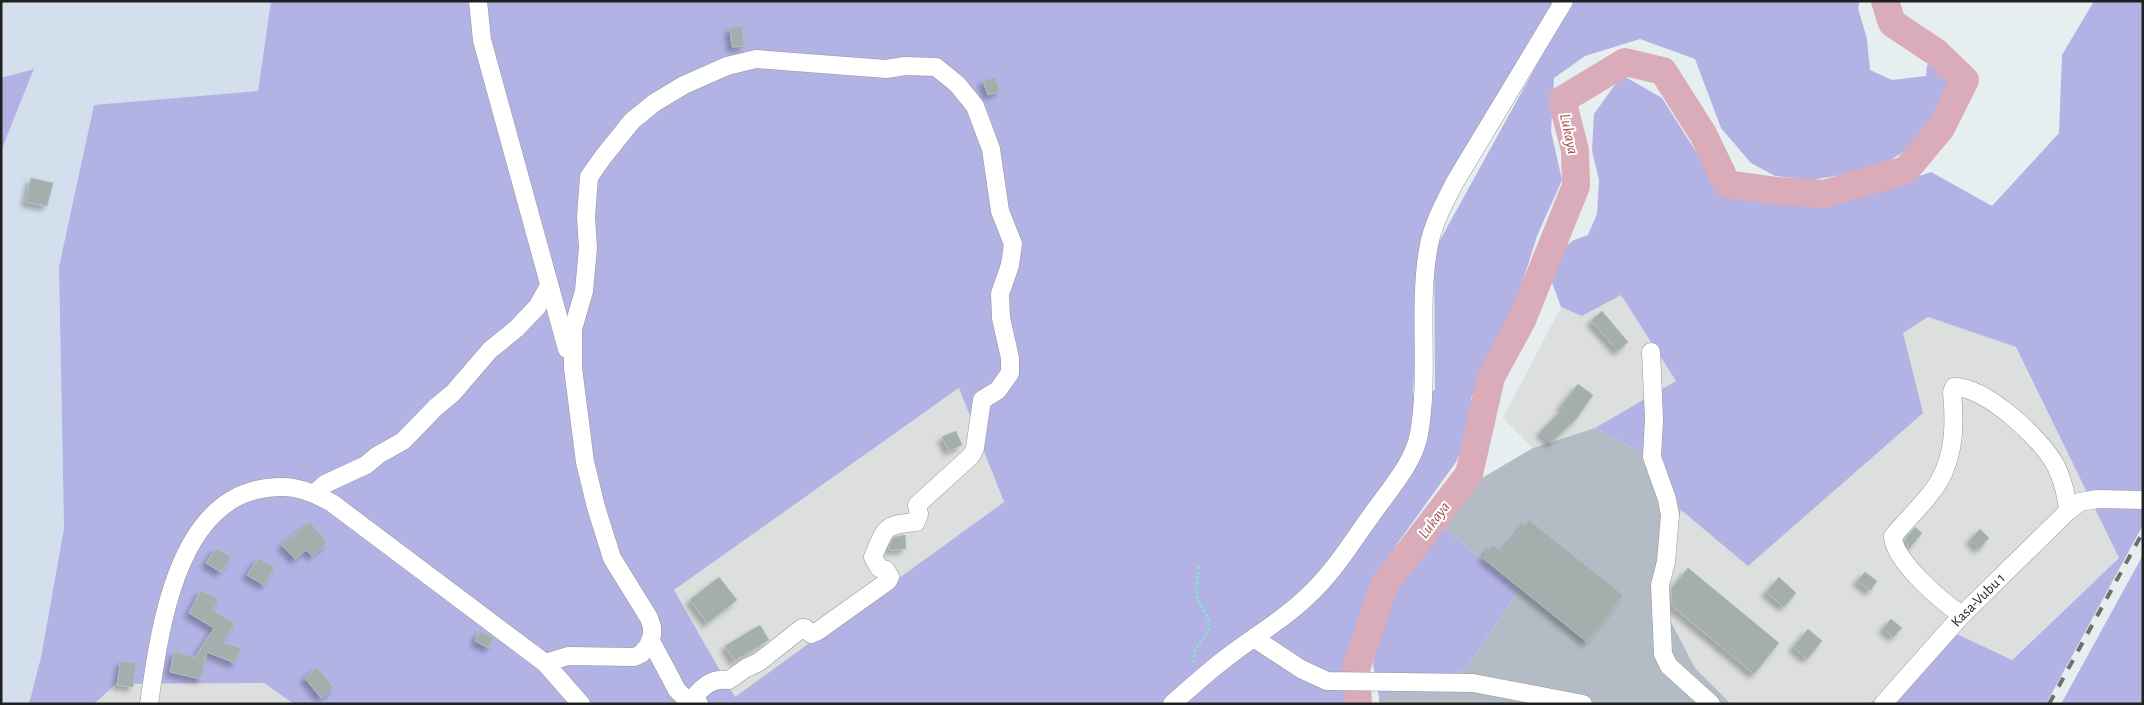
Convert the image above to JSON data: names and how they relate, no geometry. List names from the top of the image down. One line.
{"streets":{"street":["Kasa-Vubu 1"]},"water":["Lukaya"]}
